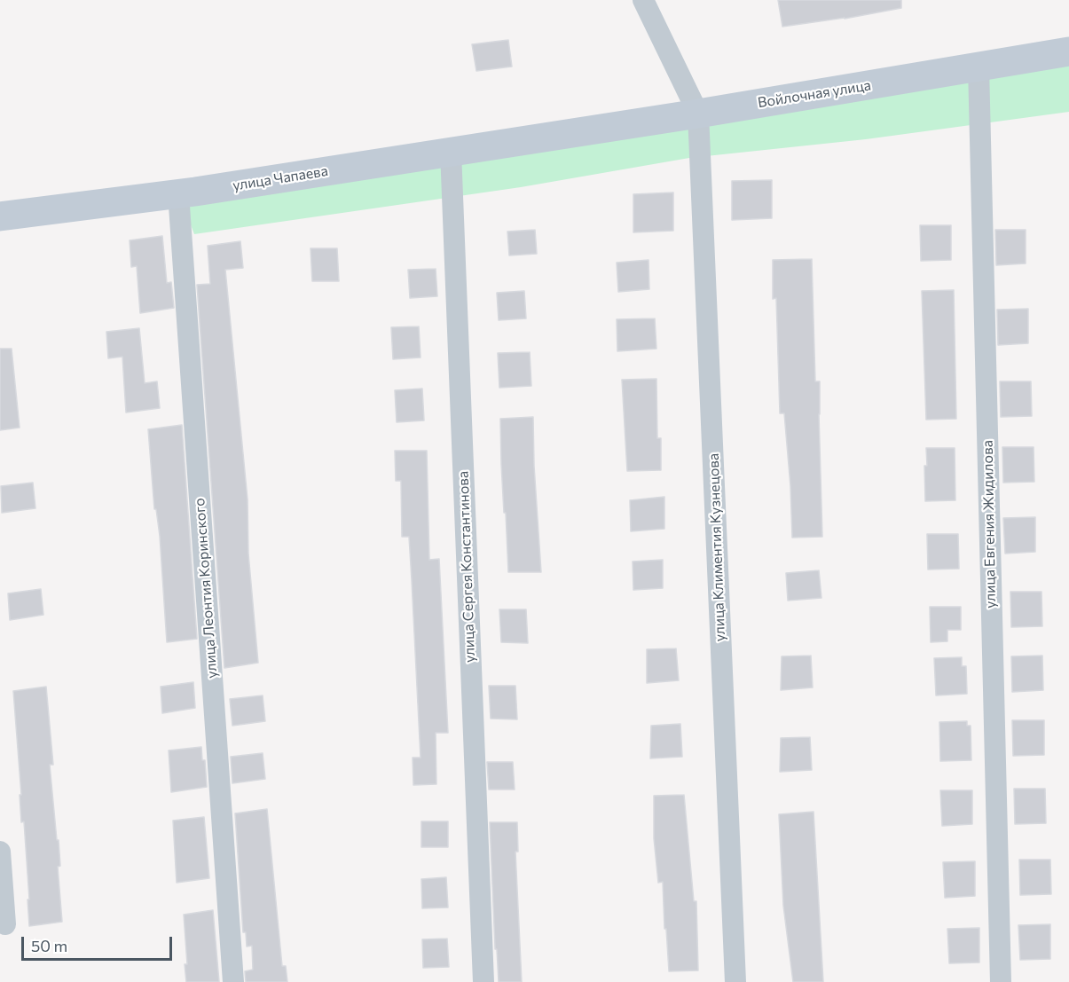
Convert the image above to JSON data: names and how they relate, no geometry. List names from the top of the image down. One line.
{"streets":{"street":["Войлочная улица","улица Чапаева","улица Евгения Жидилова","улица Климентия Кузнецова","улица Сергея Константинова","улица Леонтия Коринского"]},"crossings":[["Войлочная улица","улица Чапаева"],["Войлочная улица","улица Евгения Жидилова"],["Войлочная улица","улица Климентия Кузнецова"],["улица Чапаева","улица Сергея Константинова"],["улица Чапаева","улица Леонтия Коринского"]],"scale_bar":"50 m"}
